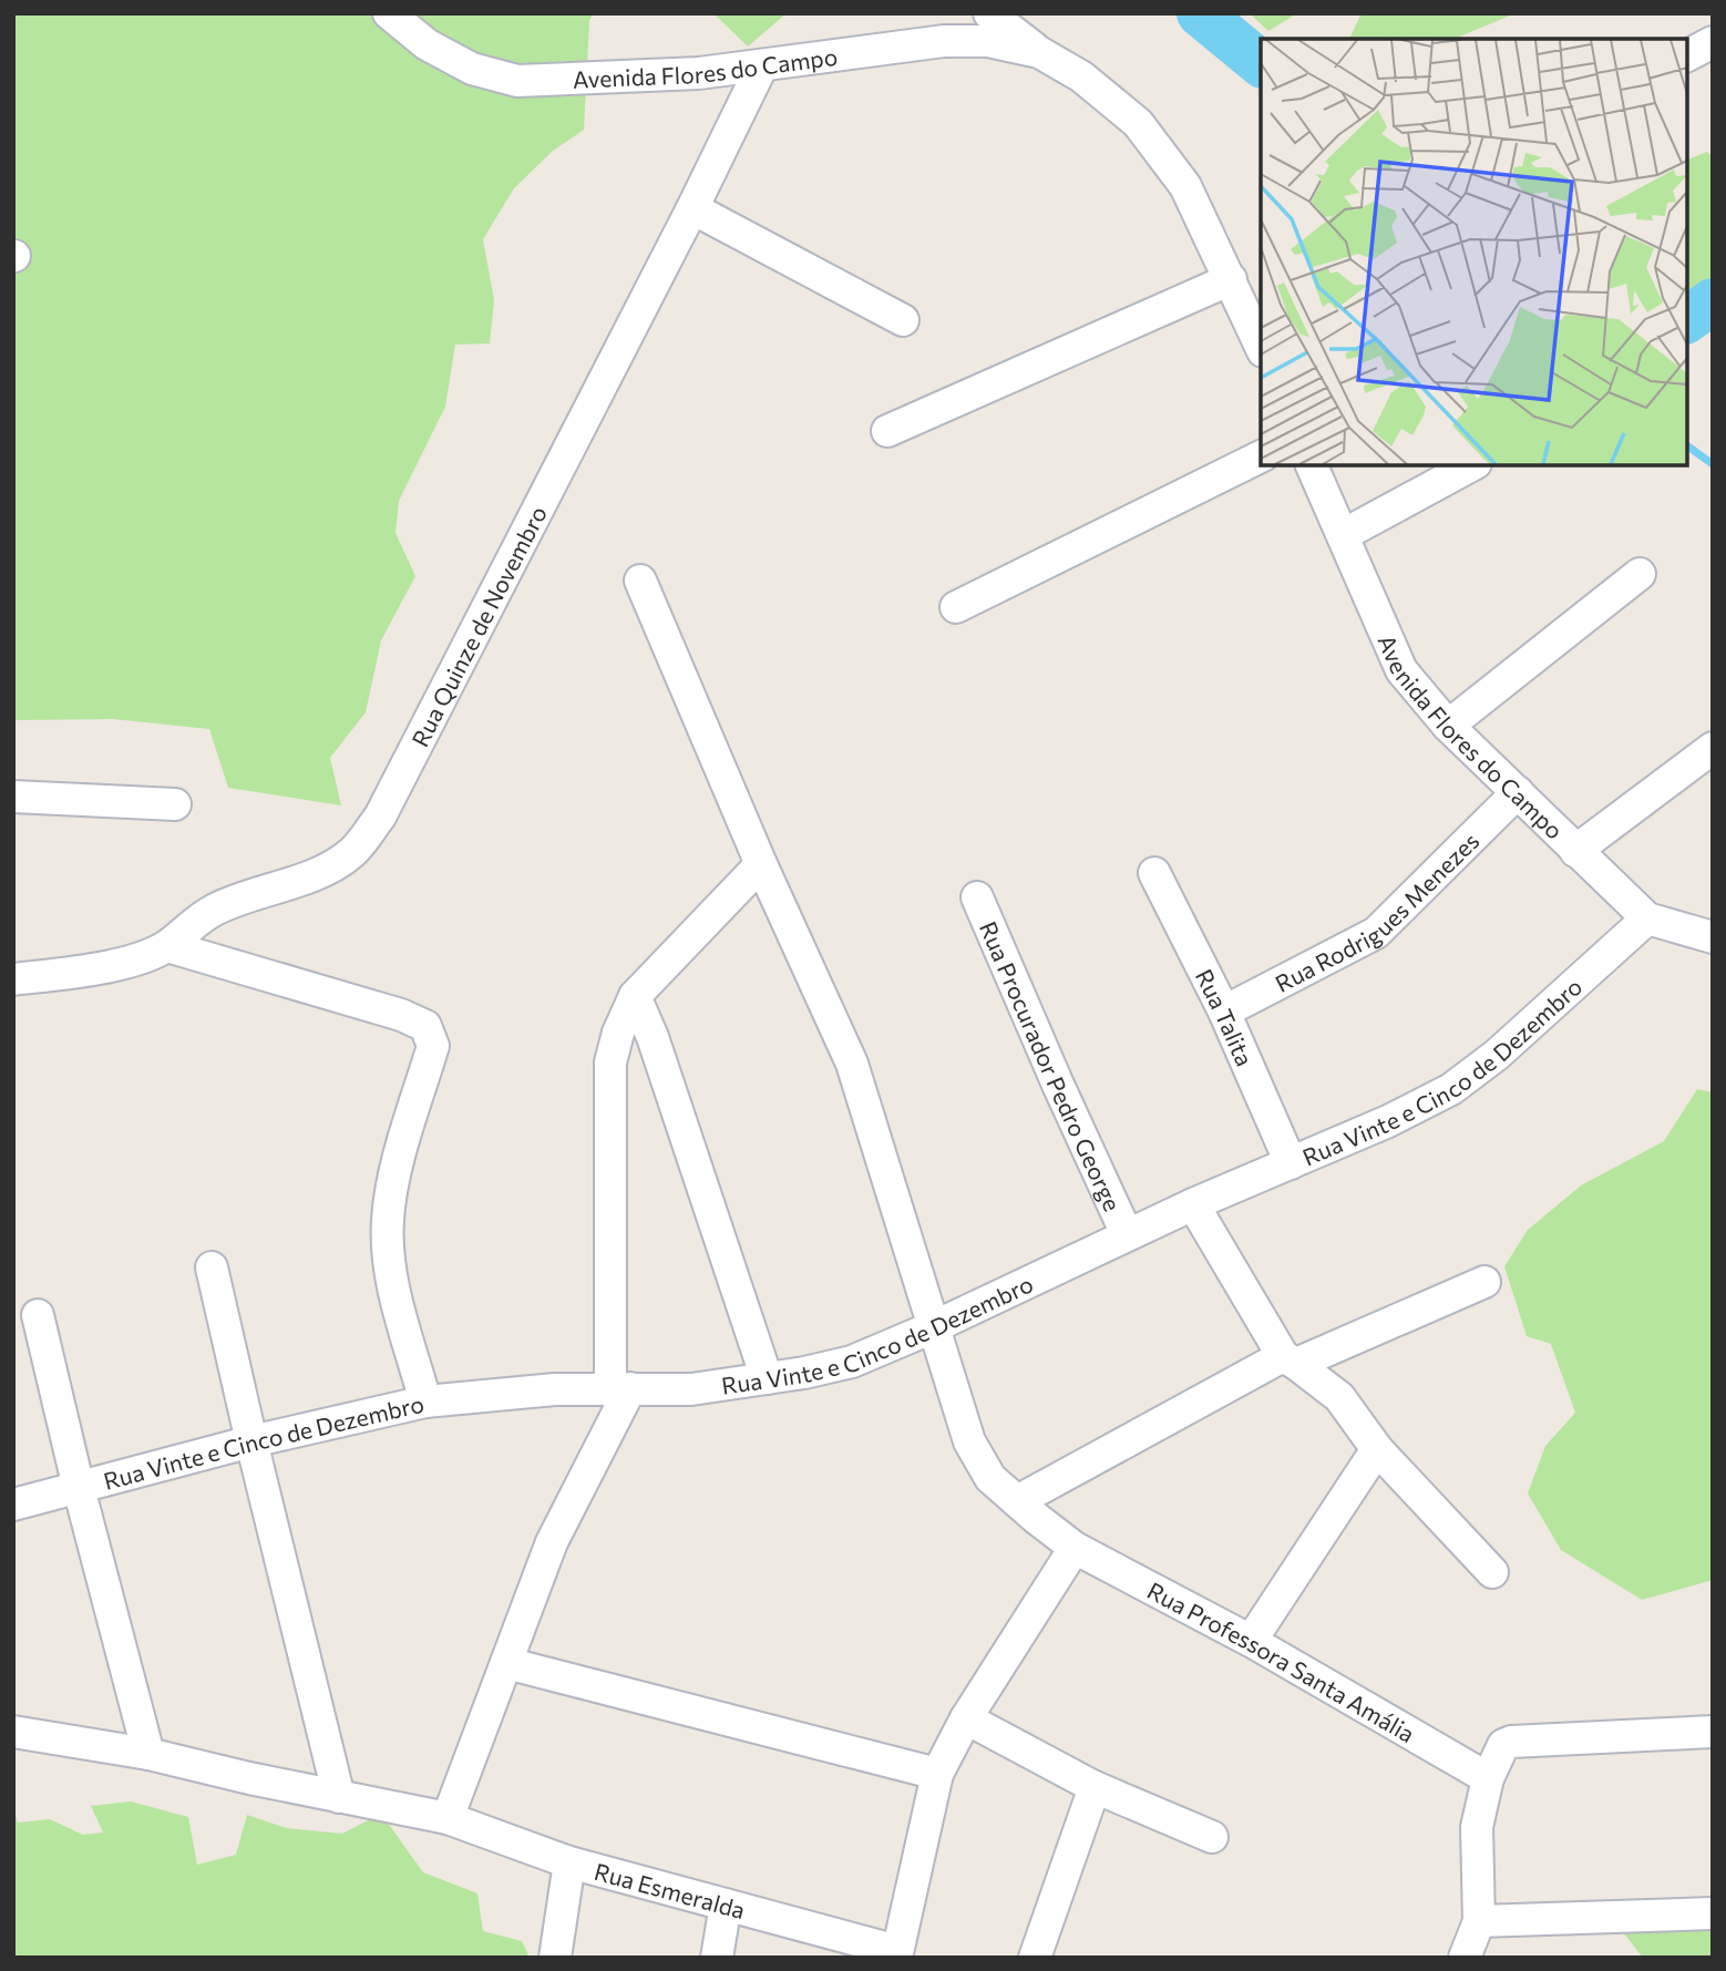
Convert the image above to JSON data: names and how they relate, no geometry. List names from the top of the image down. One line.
{"streets":{"street":["Avenida Flores do Campo","Rua Quinze de Novembro","Rua Rodrigues Menezes","Rua Talita","Rua Procurador Pedro George","Rua Vinte e Cinco de Dezembro","Rua Professora Santa Amália","Rua Esmeralda"]},"crossings":[["Avenida Flores do Campo","Rua Quinze de Novembro"],["Avenida Flores do Campo","Rua Rodrigues Menezes"],["Avenida Flores do Campo","Rua Vinte e Cinco de Dezembro"],["Rua Rodrigues Menezes","Rua Talita"],["Rua Talita","Rua Vinte e Cinco de Dezembro"],["Rua Procurador Pedro George","Rua Vinte e Cinco de Dezembro"],["Rua Vinte e Cinco de Dezembro","Rua Professora Santa Amália"]]}
